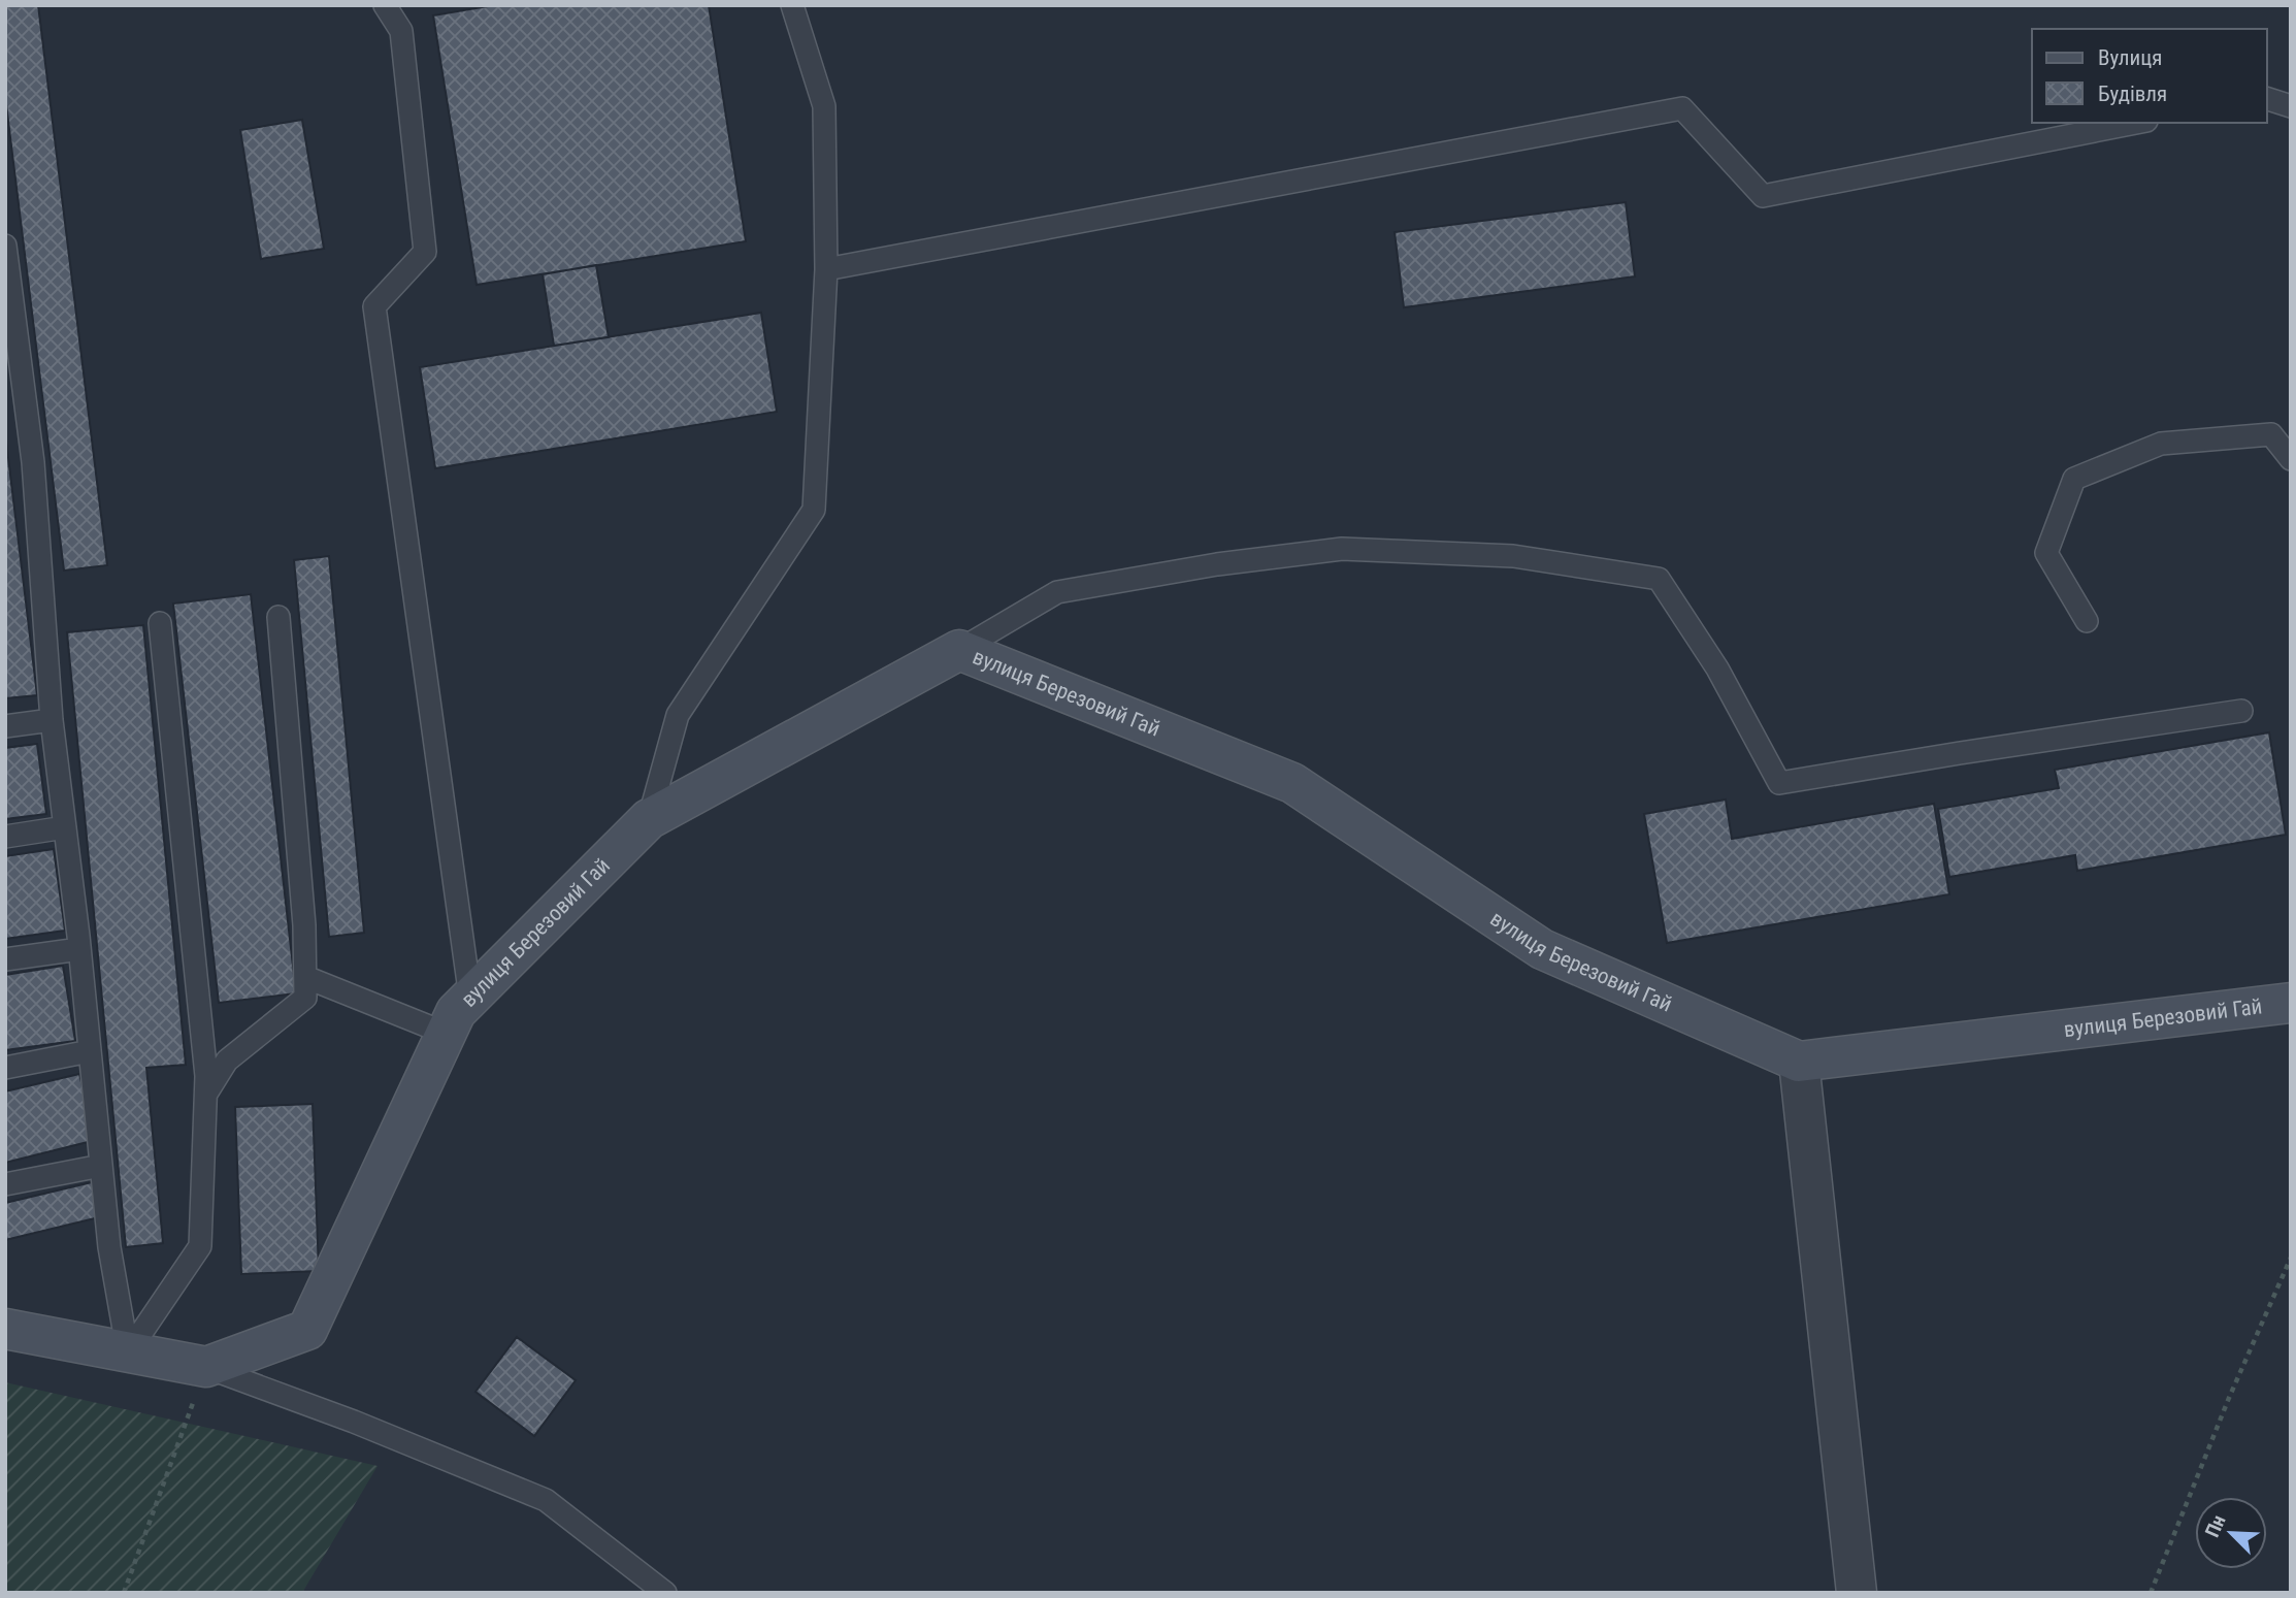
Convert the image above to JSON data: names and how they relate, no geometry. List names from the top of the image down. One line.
{"streets":{"street":["вулиця Березовий Гай"]},"legend":["Вулиця","Будівля"],"north":"top left"}
